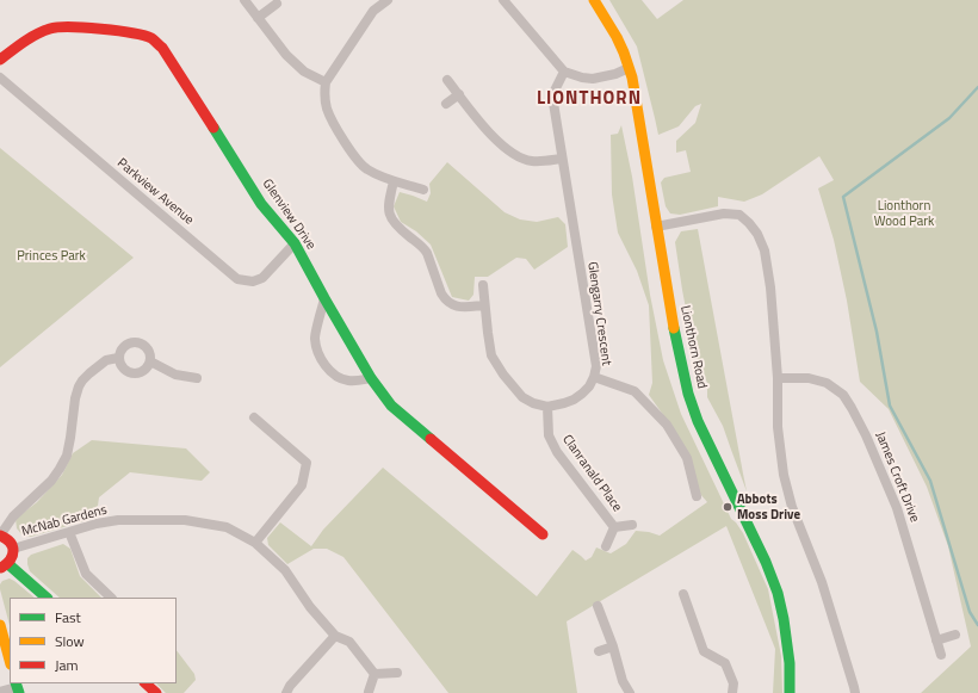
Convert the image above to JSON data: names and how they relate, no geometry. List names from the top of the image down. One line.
{"streets":{"street":["Parkview Avenue","Glenview Drive","Glengarry Crescent","Lionthorn Road","Clanranald Place","James Croft Drive","McNab Gardens"]},"crossings":[["Parkview Avenue","Glenview Drive"],["Glengarry Crescent","Clanranald Place"]],"districts":["LIONTHORN"],"parks":["Lionthorn Wood Park","Princes Park"],"places":["Abbots Moss Drive"],"legend":["Fast","Slow","Jam"]}
